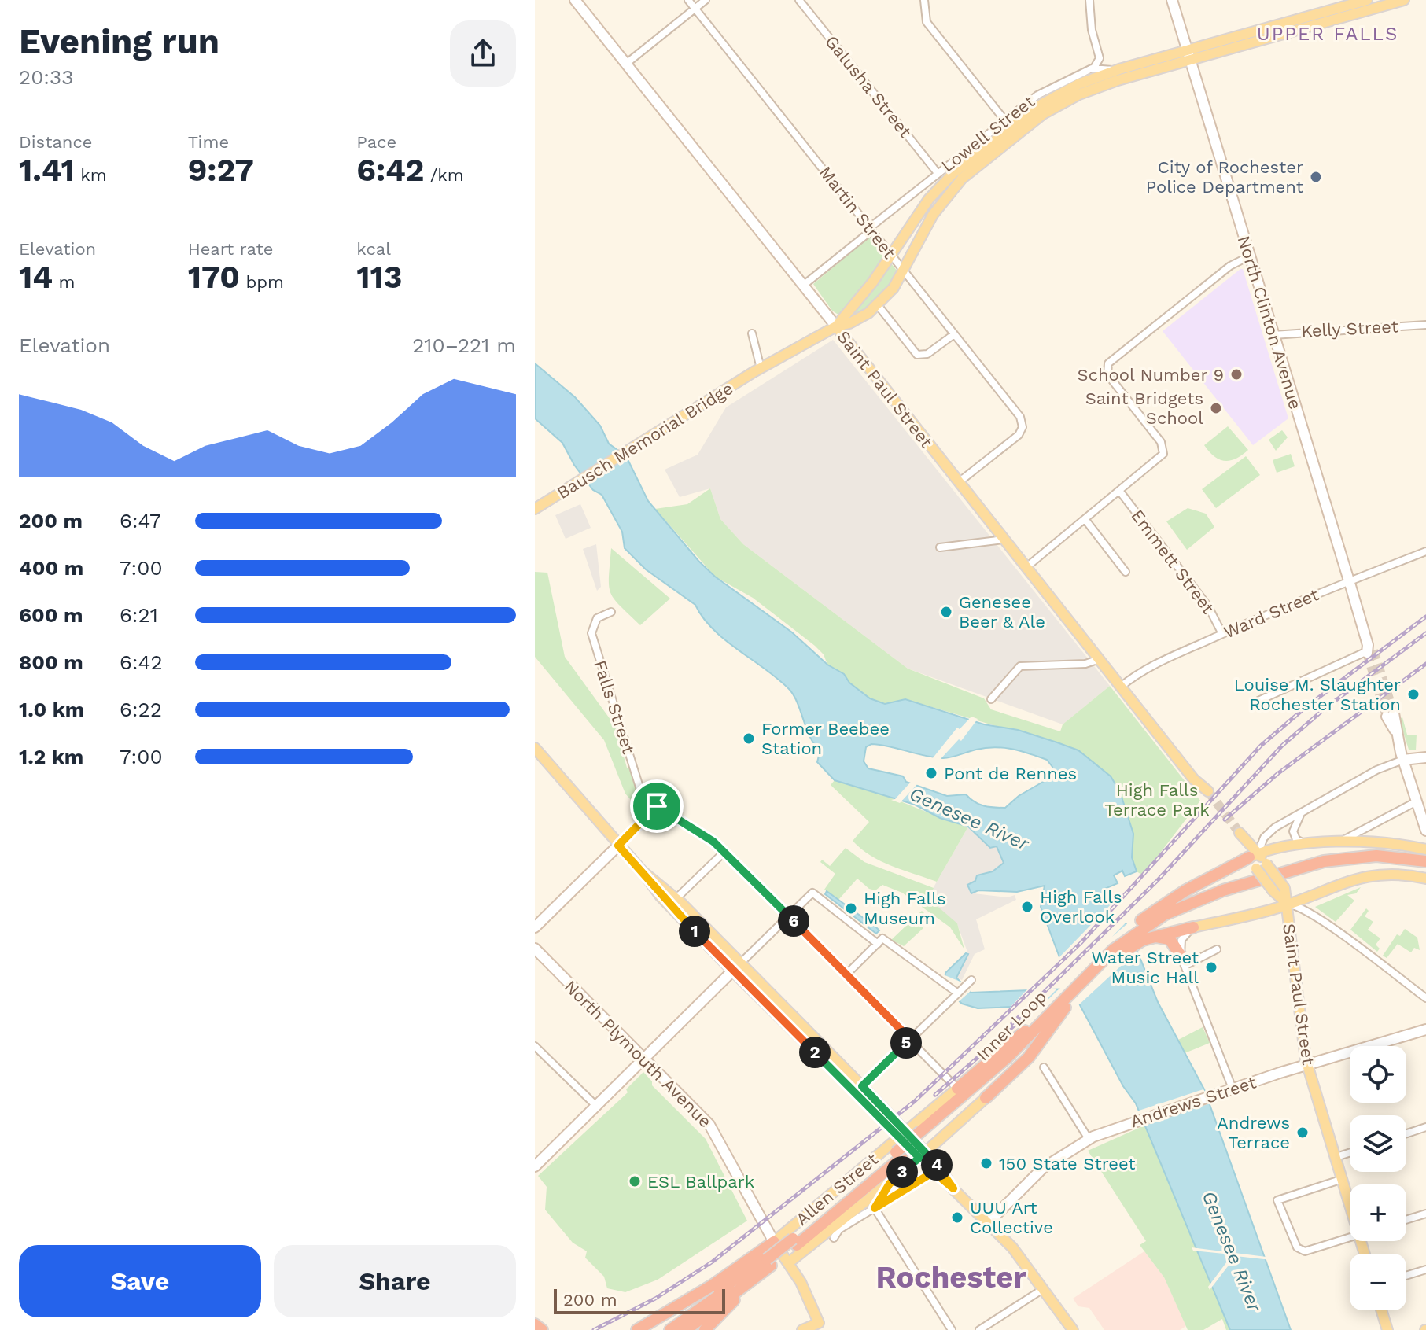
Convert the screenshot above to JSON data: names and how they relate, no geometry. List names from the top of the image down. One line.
{"streets":{"highway":["Inner Loop"],"main road":["North Clinton Avenue","Saint Paul Street","Bausch Memorial Bridge","North Plymouth Avenue","Andrews Street","Allen Street"],"street":["Galusha Street","Lowell Street","Martin Street","Kelly Street","Emmett Street","Ward Street","Falls Street"]},"crossings":[["Galusha Street","Lowell Street"],["Lowell Street","Martin Street"],["Lowell Street","Saint Paul Street"],["Lowell Street","Bausch Memorial Bridge"],["Martin Street","Saint Paul Street"],["Martin Street","Bausch Memorial Bridge"],["North Clinton Avenue","Kelly Street"],["North Clinton Avenue","Ward Street"],["Saint Paul Street","Bausch Memorial Bridge"],["Saint Paul Street","Ward Street"],["Saint Paul Street","Andrews Street"],["Emmett Street","Ward Street"],["North Plymouth Avenue","Allen Street"]],"districts":["UPPER FALLS","Rochester"],"water":["Genesee River"],"parks":["High Falls Terrace Park"],"places":["City of Rochester Police Department","School Number 9","Saint Bridgets School","Genesee Beer & Ale","Louise M. Slaughter Rochester Station","Former Beebee Station","Pont de Rennes","High Falls Overlook","High Falls Museum","Water Street Music Hall","Andrews Terrace","150 State Street","ESL Ballpark","UUU Art Collective"],"scale_bar":"200 m","page":{"heading":["Evening run","20:33"],"stats":[["Distance","1.41 km"],["Time","9:27"],["Pace","6:42 /km"],["Elevation","14 m"],["Heart rate","170 bpm"],["kcal","113"]],"chart":["Elevation","210–221 m"],"list":[{"name":"200 m","note":"6:47"},{"name":"400 m","note":"7:00"},{"name":"600 m","note":"6:21"},{"name":"800 m","note":"6:42"},{"name":"1.0 km","note":"6:22"},{"name":"1.2 km","note":"7:00"}],"pins":["6","1","5","2","4","3"],"map_buttons":["+","−"],"buttons":["Save","Share"],"scale":"200 m"}}
